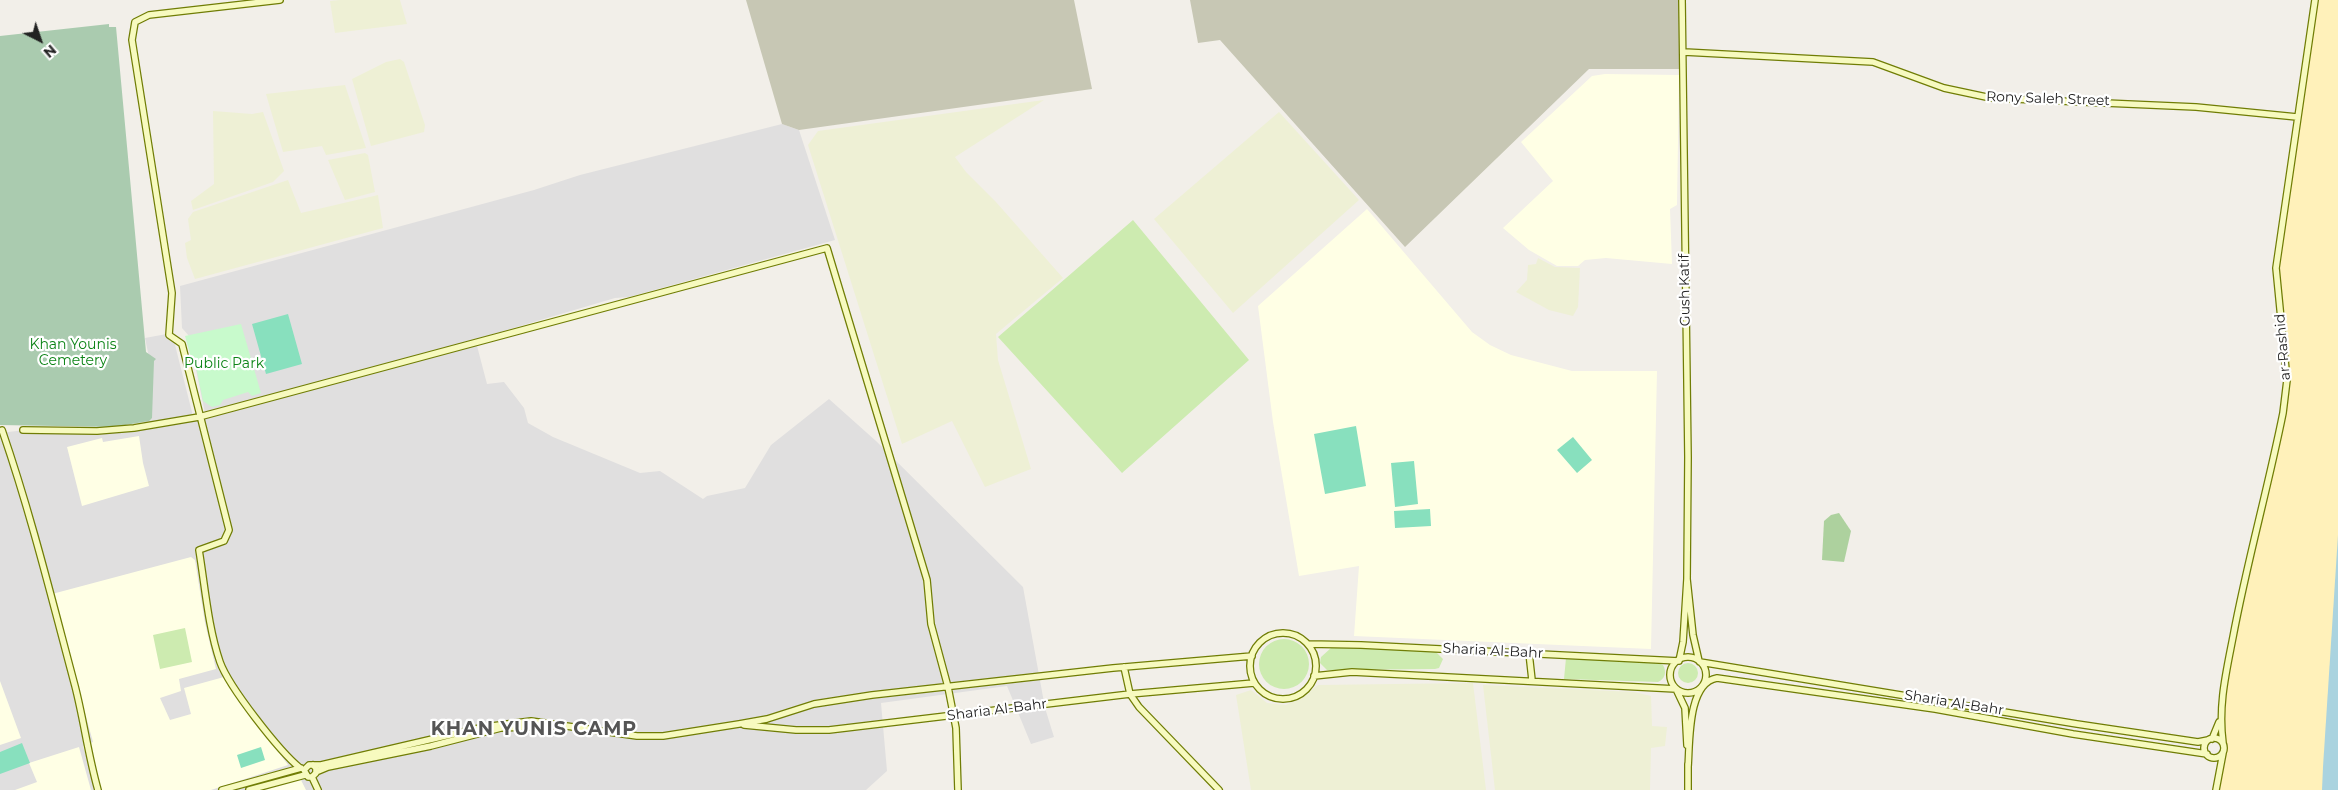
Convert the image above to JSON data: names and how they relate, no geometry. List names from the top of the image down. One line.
{"streets":{"main road":["Rony Saleh Street","Gush Katif","ar-Rashid","Sharia Al-Bahr"]},"crossings":[["Rony Saleh Street","Gush Katif"],["Rony Saleh Street","ar-Rashid"],["Gush Katif","Sharia Al-Bahr"],["ar-Rashid","Sharia Al-Bahr"]],"districts":["KHAN YUNIS CAMP"],"parks":["Khan Younis Cemetery","Public Park"],"north":"bottom right"}
